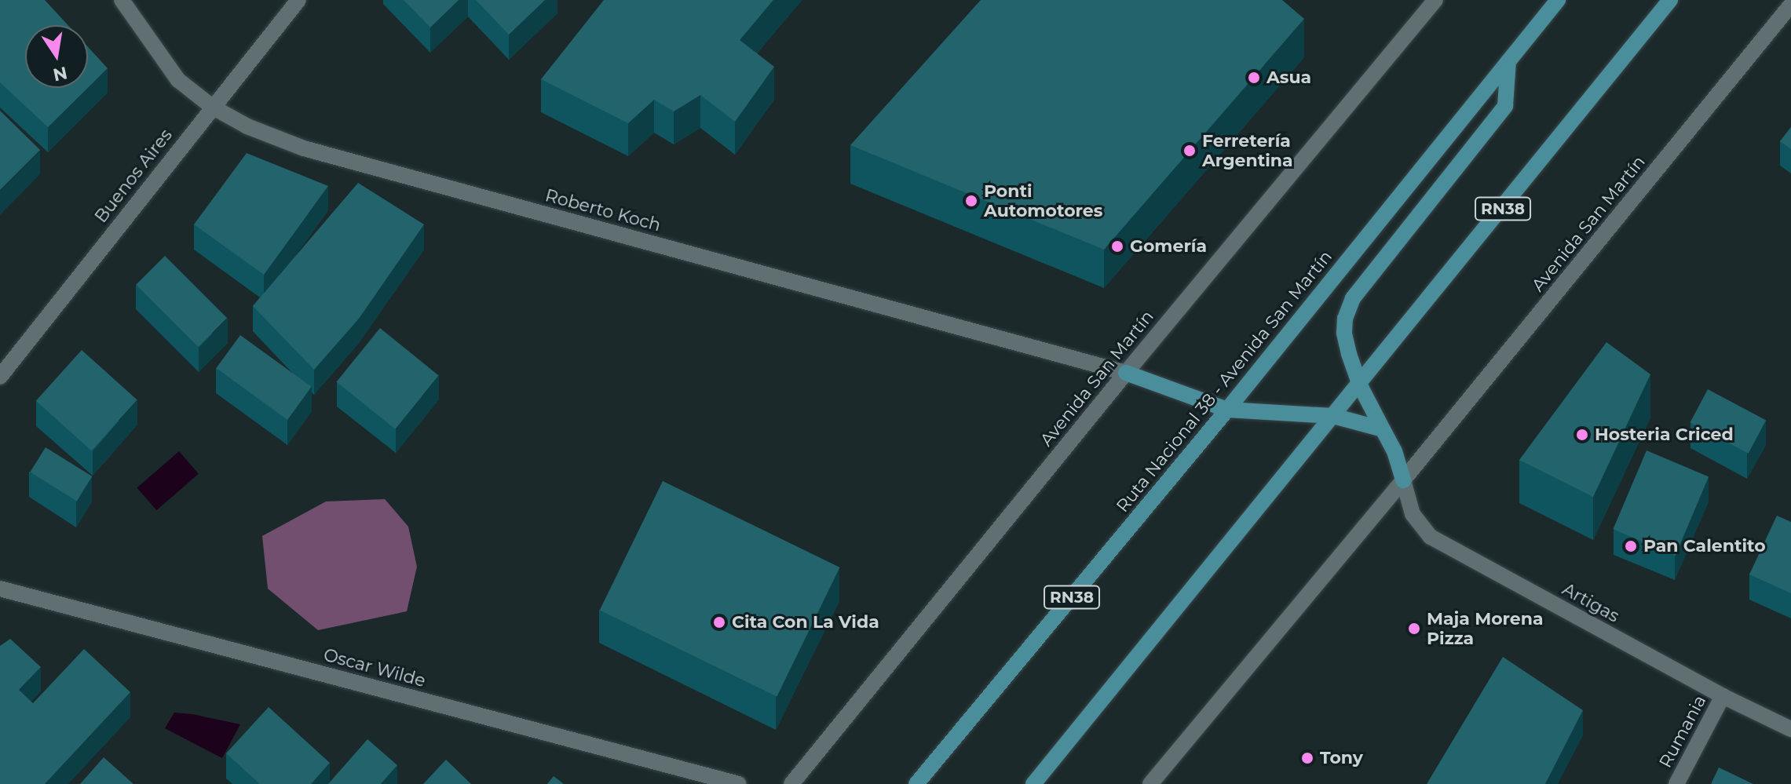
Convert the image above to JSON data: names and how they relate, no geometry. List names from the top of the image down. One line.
{"streets":{"main road":["RN38","Ruta Nacional 38 - Avenida San Martín"],"street":["Buenos Aires","Roberto Koch","Avenida San Martín","Artigas","Oscar Wilde","Rumania"]},"crossings":[["Buenos Aires","Roberto Koch"],["Roberto Koch","Avenida San Martín"],["Avenida San Martín","Artigas"],["Artigas","Rumania"]],"places":["Asua","Ferretería Argentina","Ponti Automotores","Gomería","Hosteria Criced","Pan Calentito","Cita Con La Vida","Maja Morena Pizza","Tony"],"north":"bottom"}
